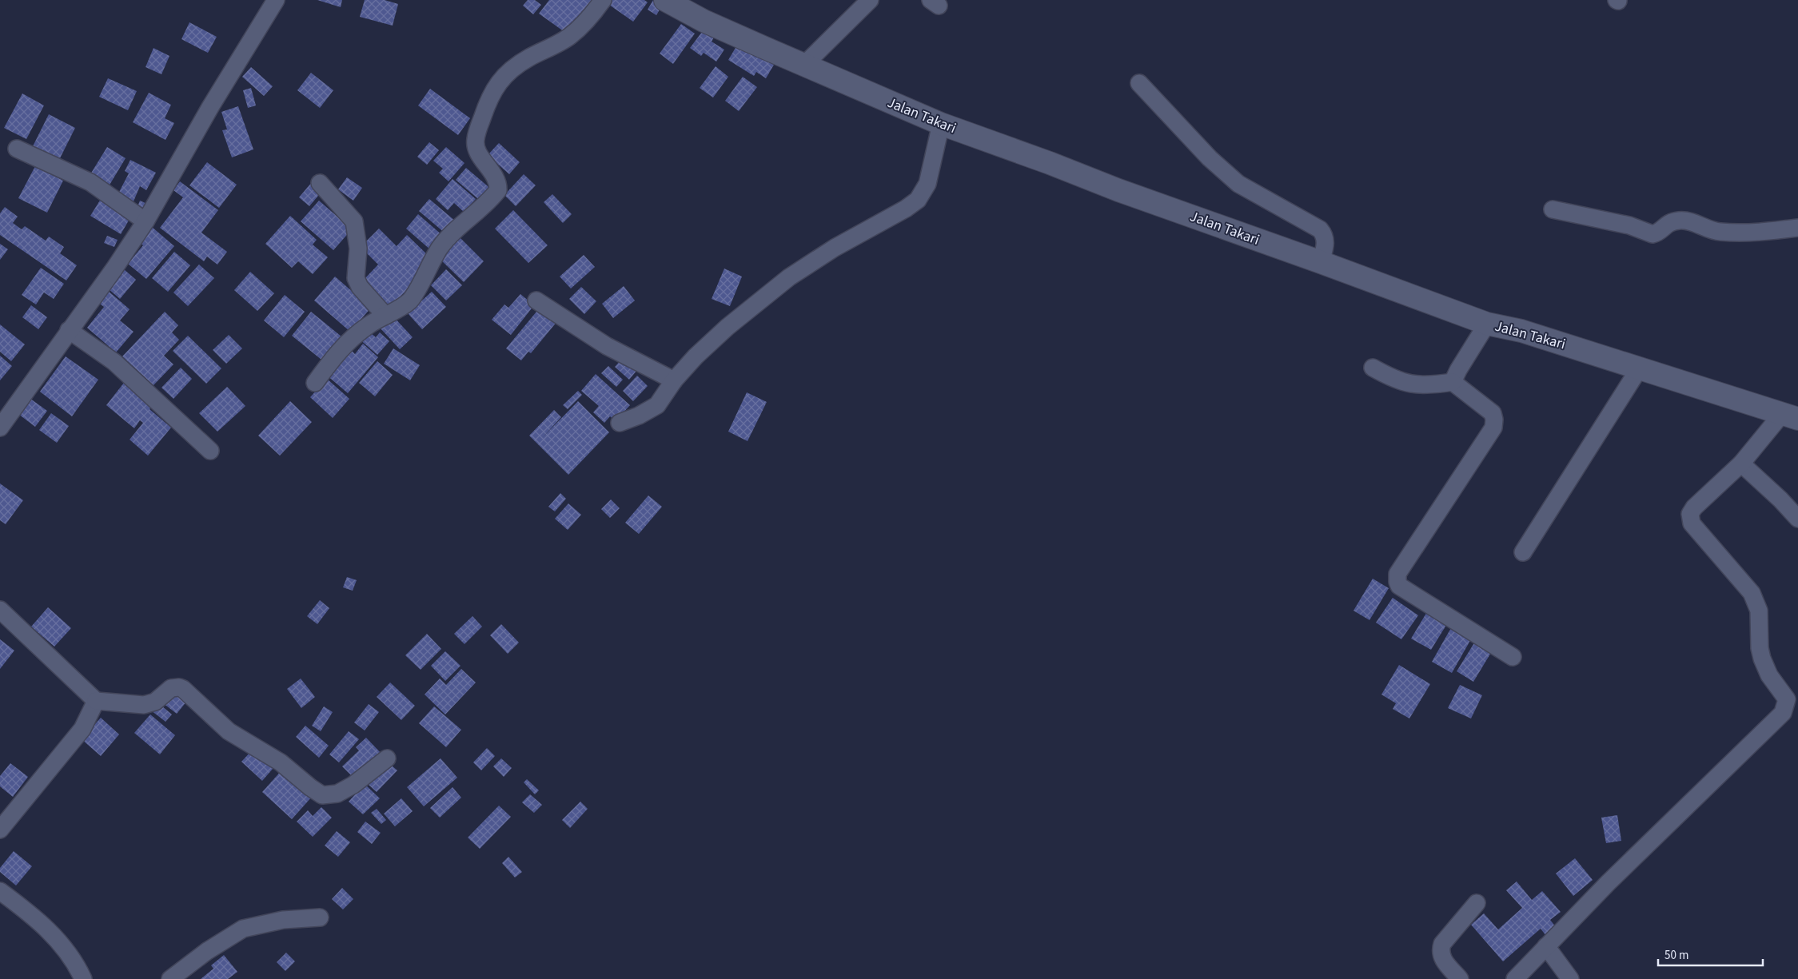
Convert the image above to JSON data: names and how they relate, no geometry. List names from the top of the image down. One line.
{"streets":{"street":["Jalan Takari"]},"scale_bar":"50 m"}
